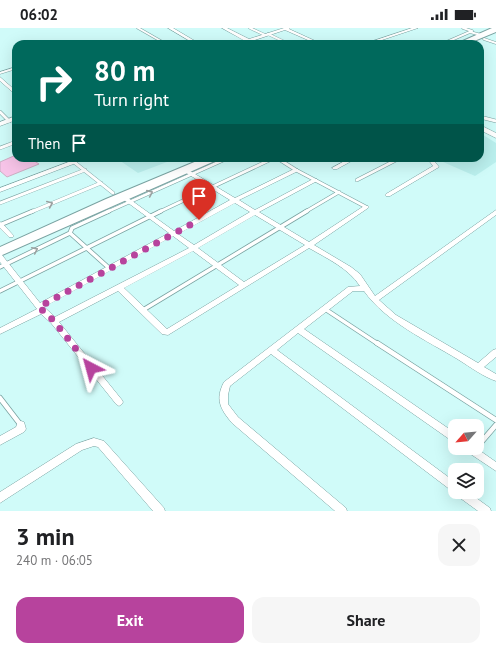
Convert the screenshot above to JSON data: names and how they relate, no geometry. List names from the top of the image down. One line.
{"north":"bottom left","page":{"status":"06:02","turn":["80 m","Turn right"],"then":"Then","heading":["3 min","240 m · 06:05"],"buttons":["Exit","Share"]}}
